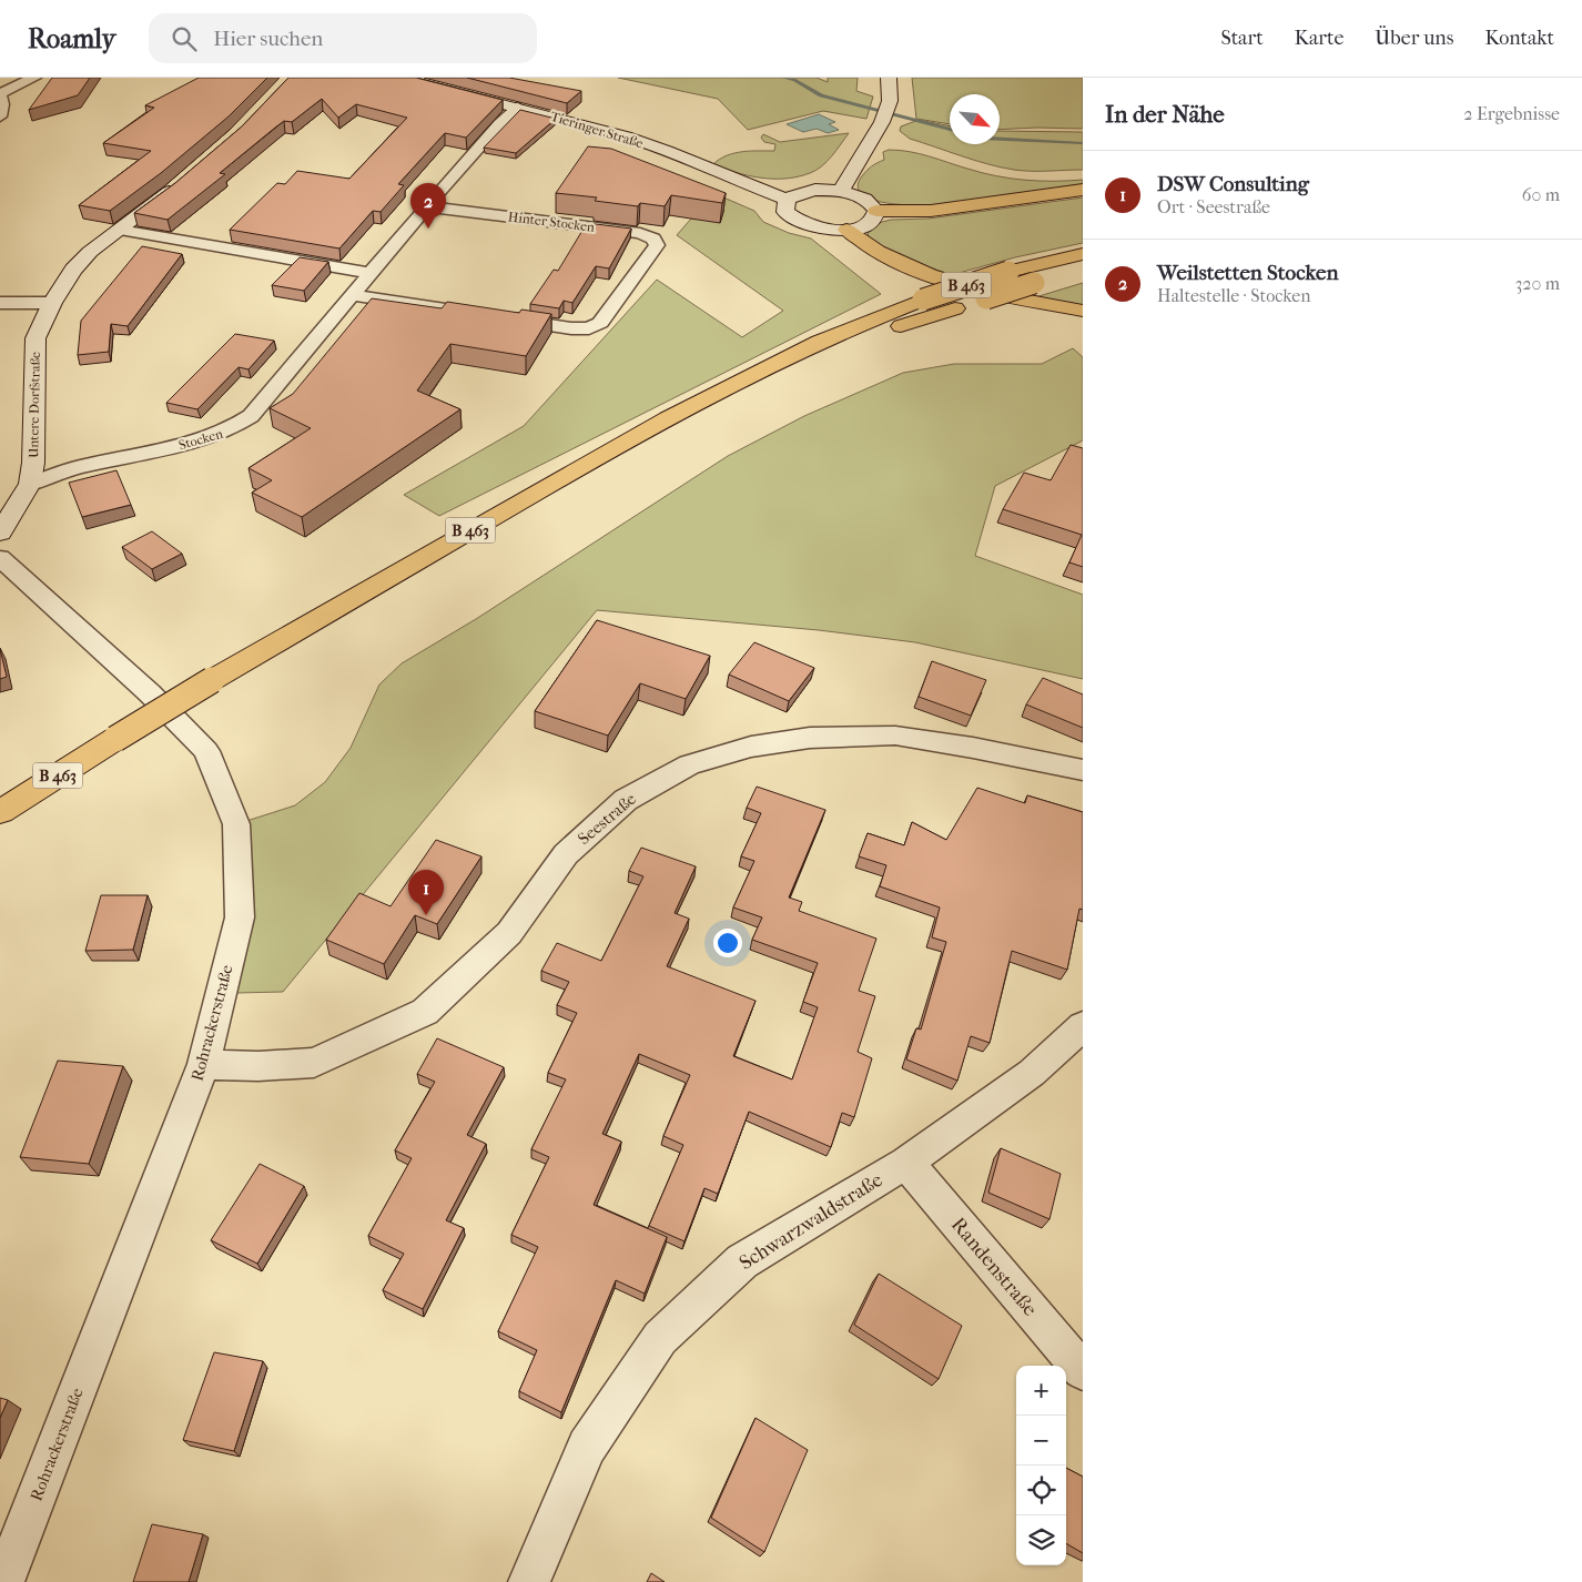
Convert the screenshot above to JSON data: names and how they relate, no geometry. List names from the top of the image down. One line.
{"streets":{"highway":["B 463"],"main road":["Tieringer Straße","Untere Dorfstraße"],"street":["Hinter Stocken","Stocken","Seestraße","Rohrackerstraße","Schwarzwaldstraße","Randenstraße"]},"crossings":[["Tieringer Straße","Stocken"],["Hinter Stocken","Stocken"],["Untere Dorfstraße","Stocken"],["Seestraße","Rohrackerstraße"],["Schwarzwaldstraße","Randenstraße"]],"north":"bottom right","page":{"header":"Roamly","search":"Hier suchen","nav":["Start","Karte","Über uns","Kontakt"],"heading":["In der Nähe","2 Ergebnisse"],"list":[{"mark":"1","name":"DSW Consulting","note":"Ort · Seestraße","value":"60 m"},{"mark":"2","name":"Weilstetten Stocken","note":"Haltestelle · Stocken","value":"320 m"}],"pins":["2","1"],"map_buttons":["+","−"]}}
